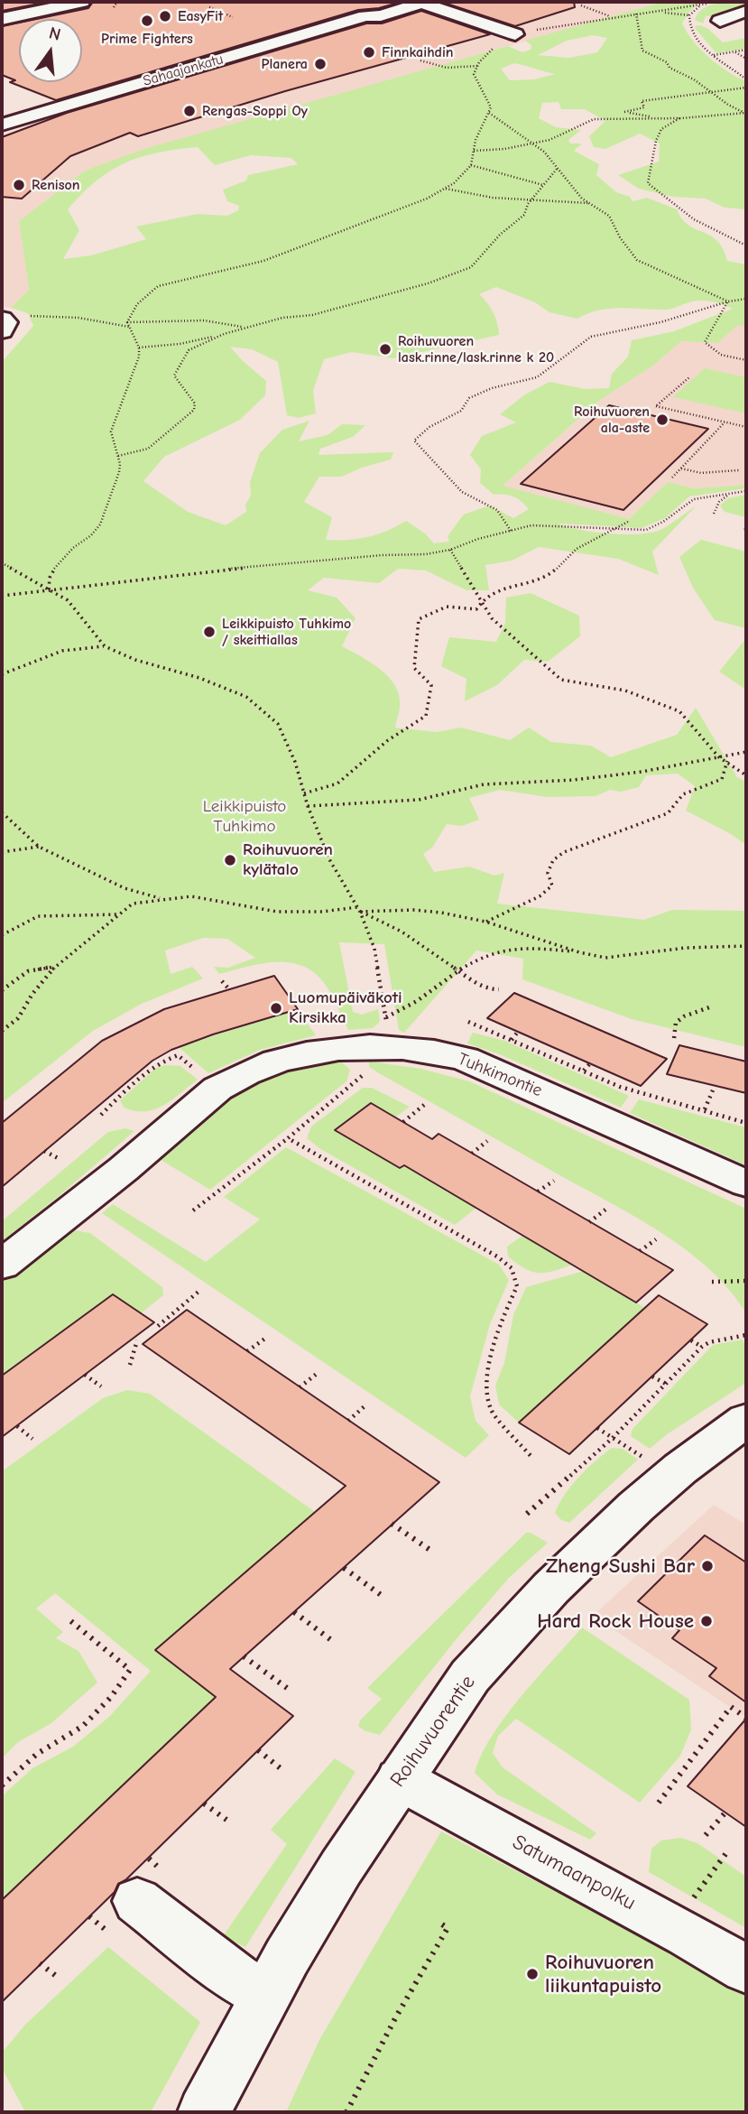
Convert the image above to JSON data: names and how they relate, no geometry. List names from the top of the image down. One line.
{"streets":{"main road":["Sahaajankatu","Tuhkimontie","Roihuvuorentie","Satumaanpolku"]},"crossings":[["Roihuvuorentie","Satumaanpolku"]],"parks":["Leikkipuisto Tuhkimo"],"places":["EasyFit","Prime Fighters","Finnkaihdin","Planera","Rengas-Soppi Oy","Renison","Roihuvuoren lask.rinne/lask.rinne k 20","Roihuvuoren ala-aste","Leikkipuisto Tuhkimo / skeittiallas","Roihuvuoren kylätalo","Luomupäiväkoti Kirsikka","Zheng Sushi Bar","Hard Rock House","Roihuvuoren liikuntapuisto"],"north":"top"}
